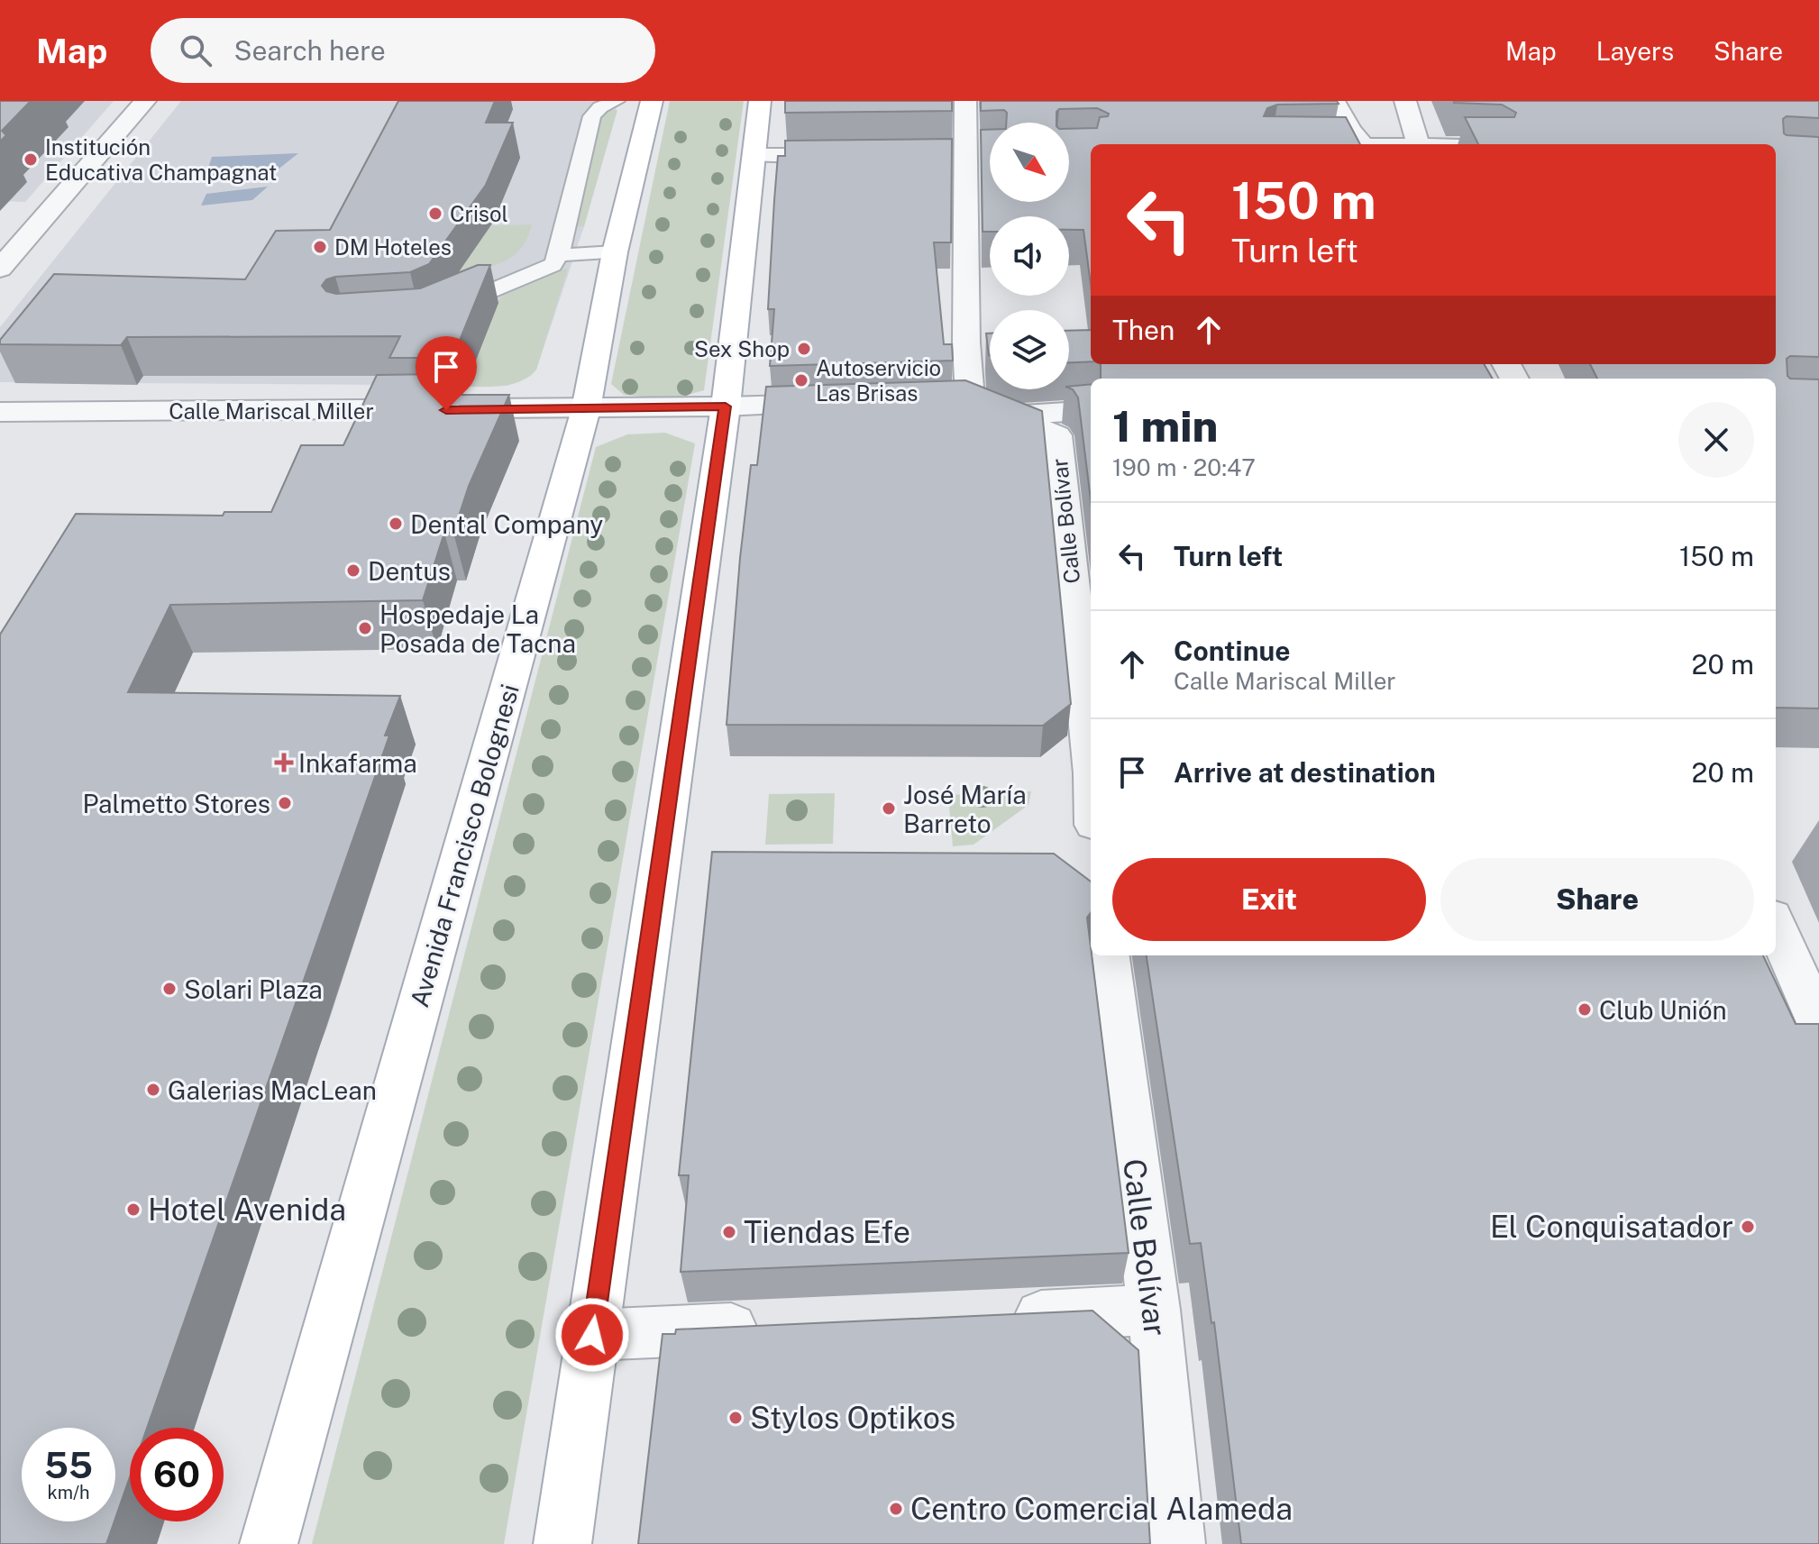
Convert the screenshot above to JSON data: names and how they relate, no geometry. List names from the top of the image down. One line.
{"streets":{"main road":["Avenida Francisco Bolognesi"],"street":["Calle Mariscal Miller","Calle Bolívar"]},"crossings":[["Calle Mariscal Miller","Avenida Francisco Bolognesi"]],"places":{"other":["Institución Educativa Champagnat","Crisol","DM Hoteles","Sex Shop","Autoservicio Las Brisas","Dental Company","Dentus","Hospedaje La Posada de Tacna","Palmetto Stores","José María Barreto","Solari Plaza","Club Unión","Galerias MacLean","Hotel Avenida","El Conquisatador","Tiendas Efe","Stylos Optikos","Centro Comercial Alameda"],"health":["Inkafarma"]},"north":"bottom right","page":{"header":"Map","search":"Search here","nav":["Map","Layers","Share"],"turn":["150 m","Turn left"],"then":"Then","heading":["1 min","190 m · 20:47"],"list":[{"name":"Turn left","value":"150 m"},{"name":"Continue","note":"Calle Mariscal Miller","value":"20 m"},{"name":"Arrive at destination","value":"20 m"}],"buttons":["Exit","Share"],"speed":"55 km/h","limit":"60"}}
